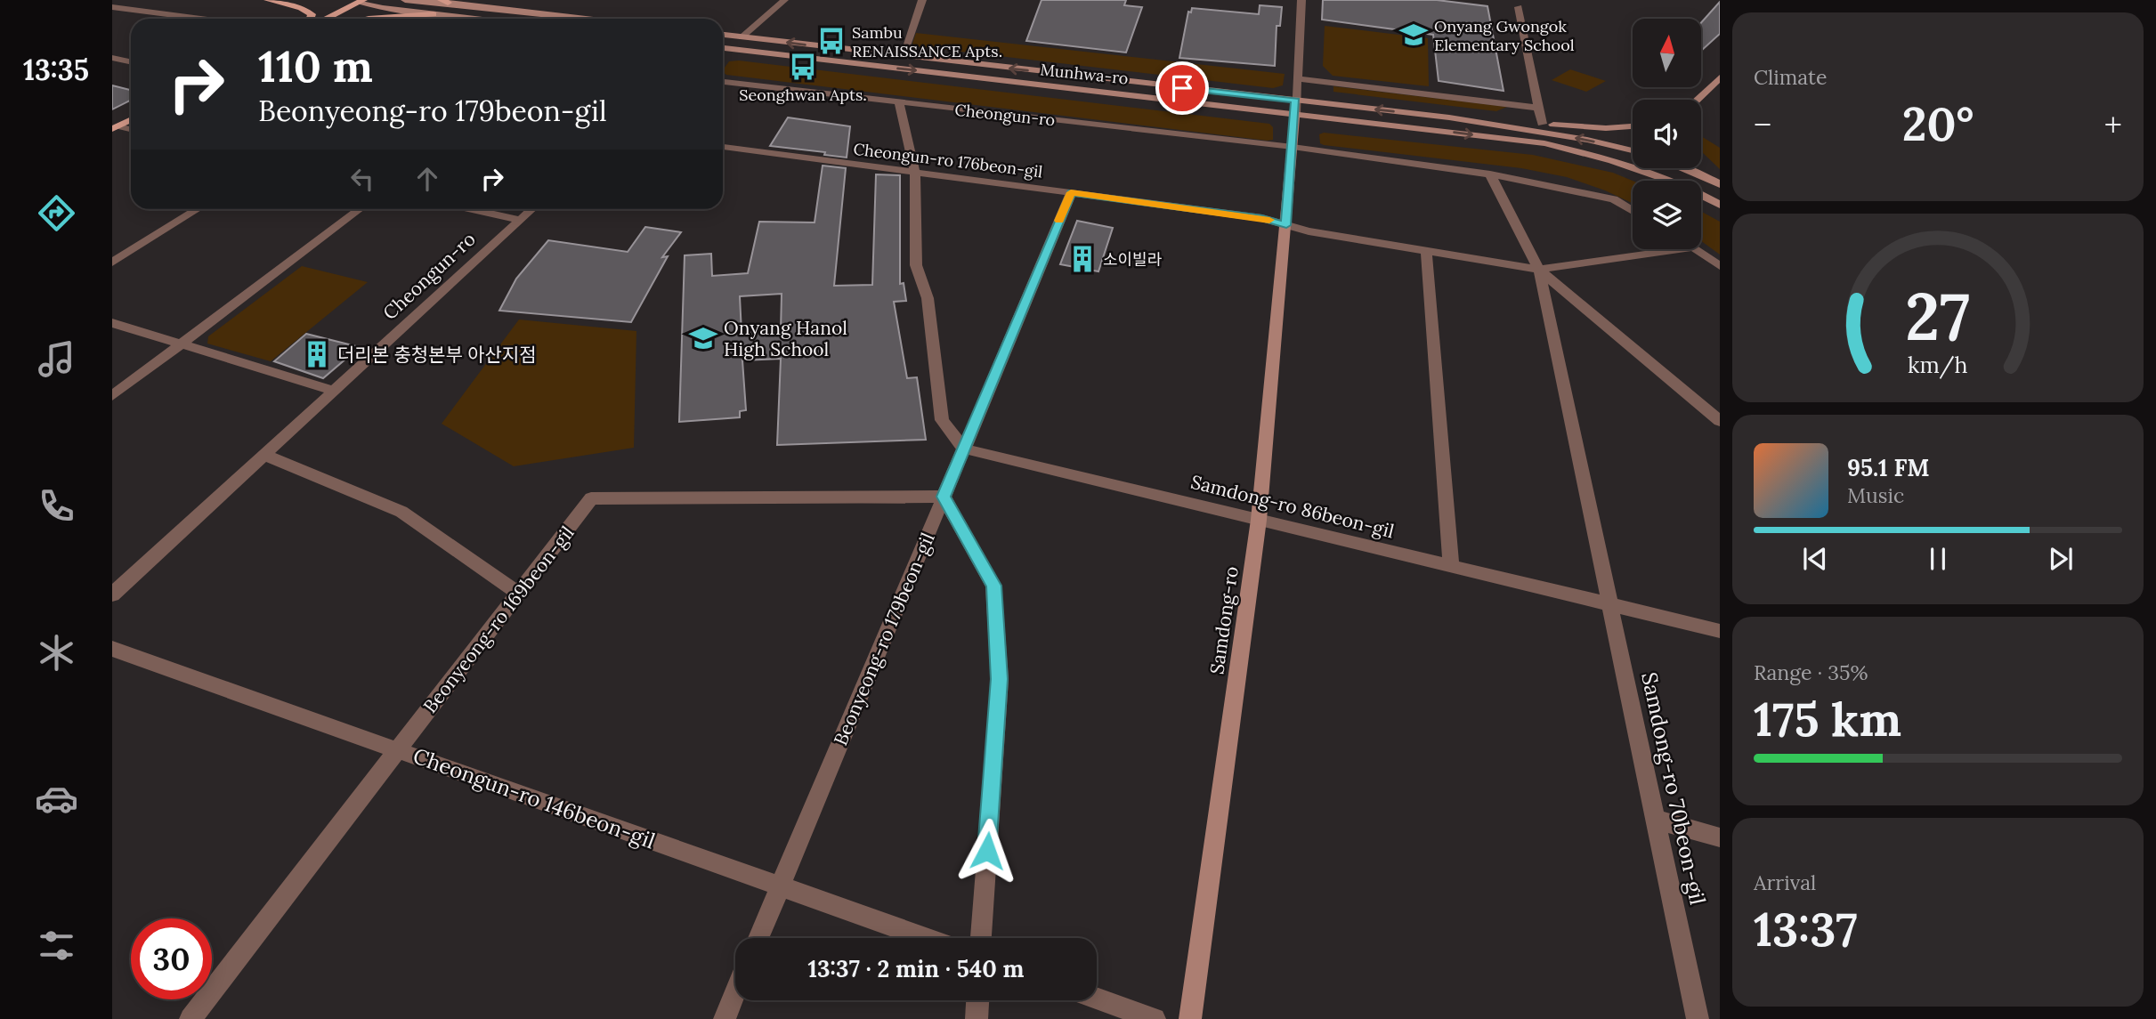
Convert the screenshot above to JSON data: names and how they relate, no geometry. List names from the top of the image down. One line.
{"streets":{"main road":["Munhwa-ro","Samdong-ro"],"street":["Cheongun-ro","Cheongun-ro 176beon-gil","Samdong-ro 86beon-gil","Beonyeong-ro 169beon-gil","Beonyeong-ro 179beon-gil","Samdong-ro 70beon-gil","Cheongun-ro 146beon-gil"]},"crossings":[["Munhwa-ro","Samdong-ro"],["Cheongun-ro","Samdong-ro"],["Cheongun-ro 176beon-gil","Samdong-ro"],["Cheongun-ro 176beon-gil","Beonyeong-ro 179beon-gil"],["Samdong-ro 86beon-gil","Samdong-ro"],["Samdong-ro 86beon-gil","Beonyeong-ro 179beon-gil"],["Samdong-ro 86beon-gil","Samdong-ro 70beon-gil"],["Beonyeong-ro 169beon-gil","Beonyeong-ro 179beon-gil"],["Beonyeong-ro 169beon-gil","Cheongun-ro 146beon-gil"],["Beonyeong-ro 179beon-gil","Cheongun-ro 146beon-gil"]],"places":{"school or university":["Onyang Gwongok Elementary School","Onyang Hanol High School"],"bus stop":["Sambu RENAISSANCE Apts.","Seonghwan Apts."],"building":["소이빌라","더리본 충청본부 아산지점"]},"north":"top","page":{"tabs":"13:35","tile":["Climate",["Range · 35%","175 km"],["Arrival","13:37"]],"turn":["110 m","Beonyeong-ro 179beon-gil"],"heat":["−","20°","+"],"song":["95.1 FM","Music"],"limit":"30","trip":"13:37 · 2 min · 540 m","gauge":["27","km/h"]}}
